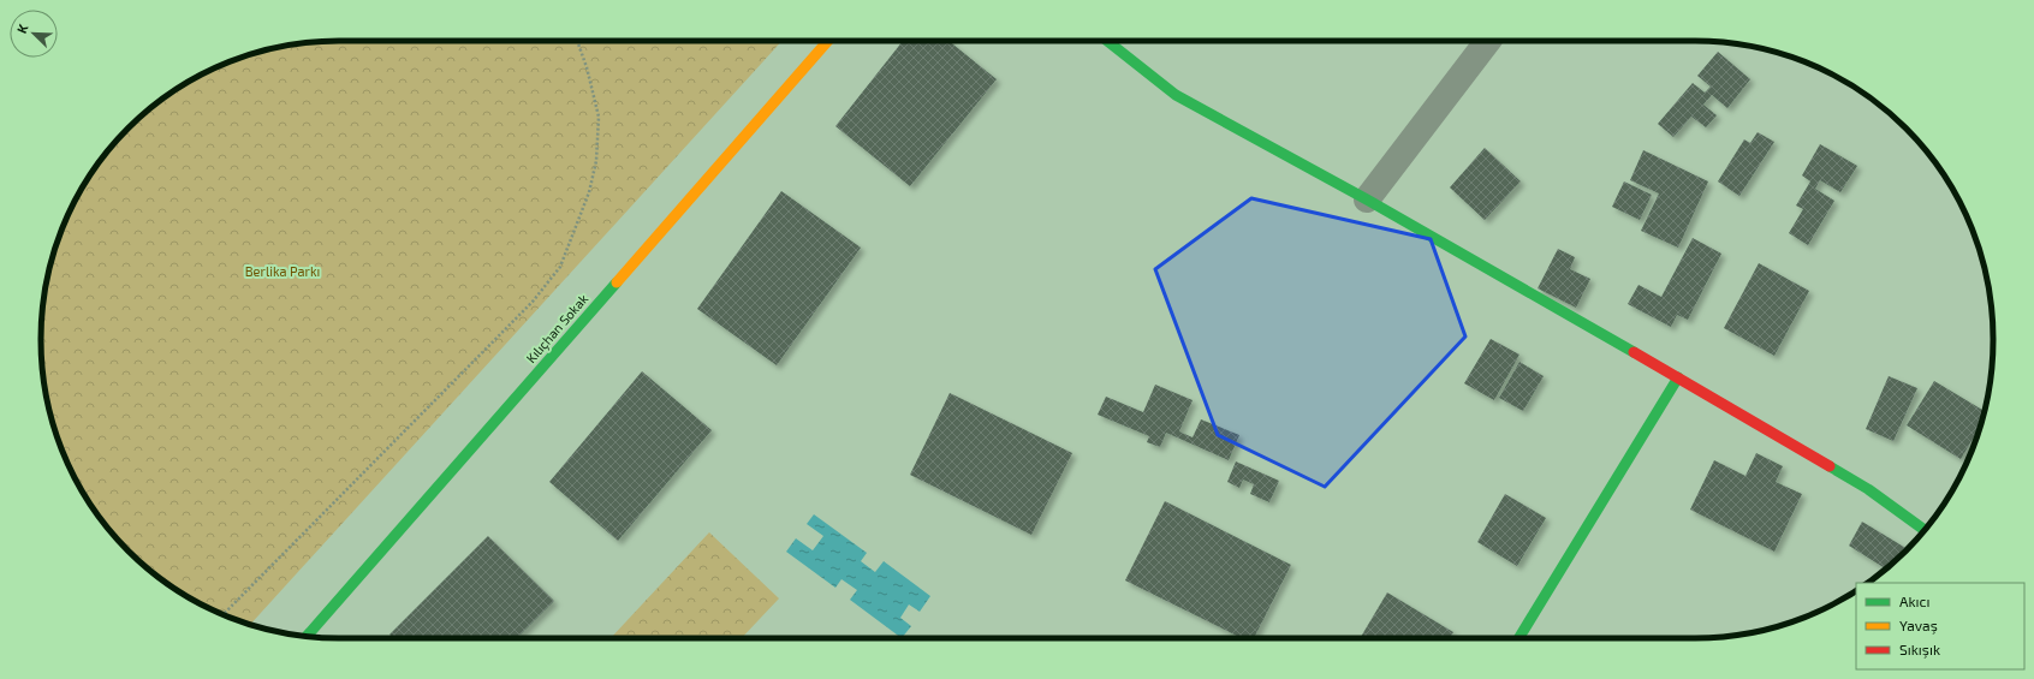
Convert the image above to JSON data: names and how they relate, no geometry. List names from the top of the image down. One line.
{"streets":{"street":["Kılıçhan Sokak"]},"parks":["Berlika Parkı"],"legend":["Akıcı","Yavaş","Sıkışık"],"north":"top left"}
